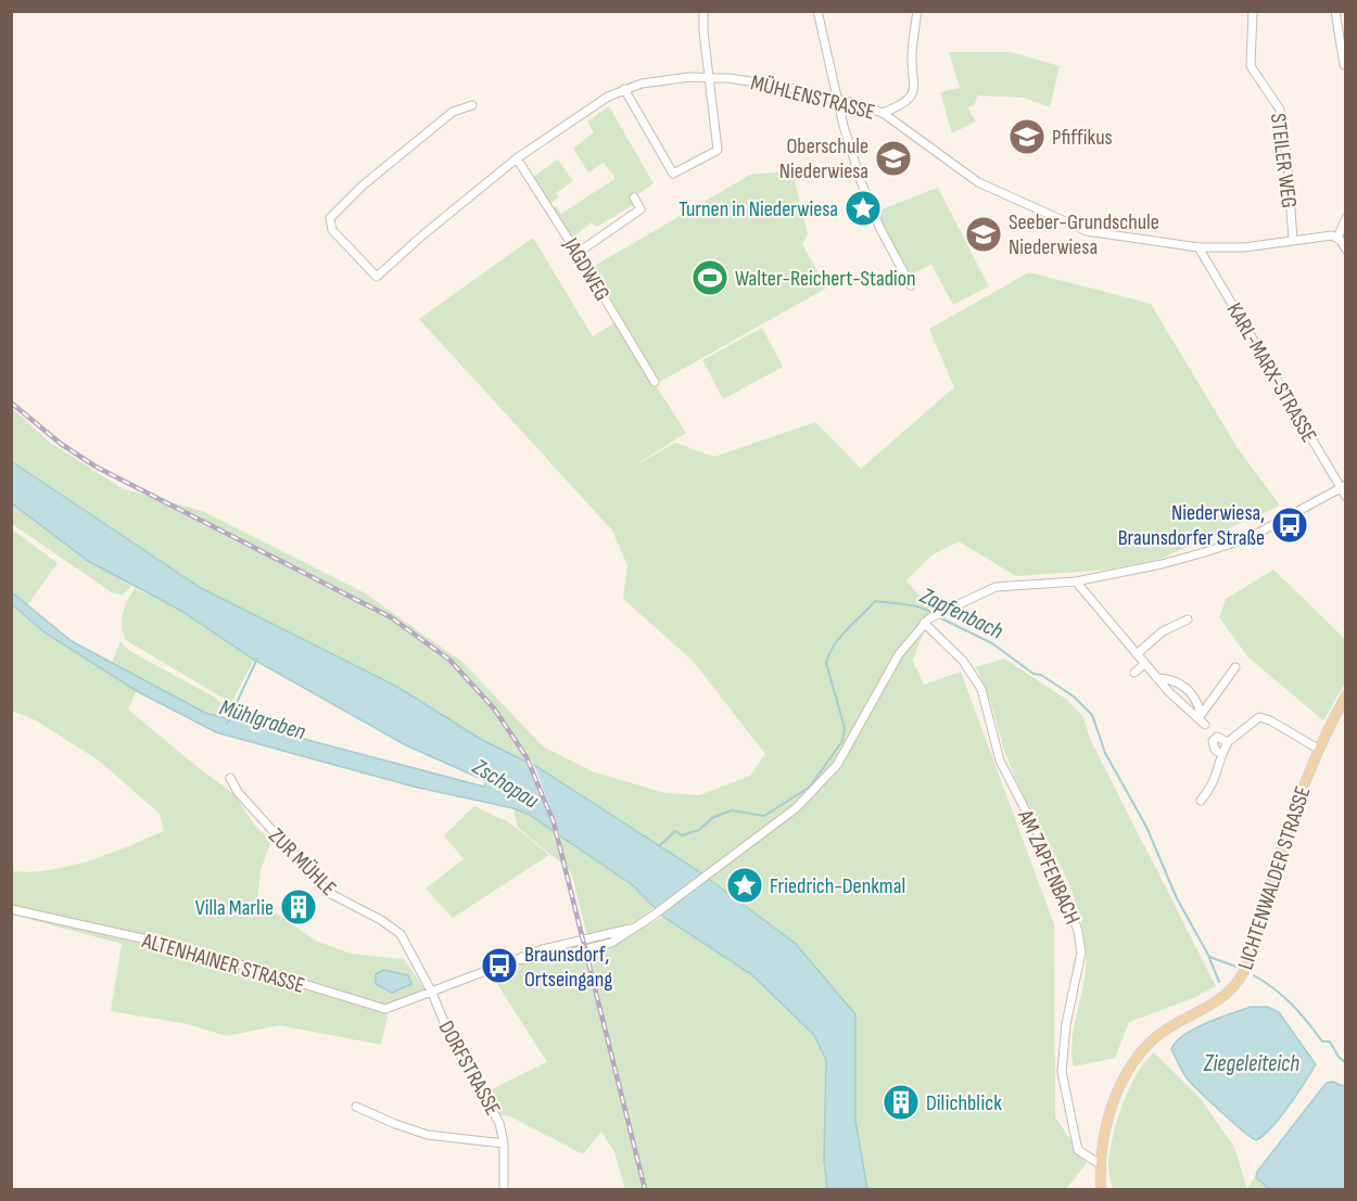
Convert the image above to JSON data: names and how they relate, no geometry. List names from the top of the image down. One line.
{"streets":{"main road":["LICHTENWALDER STRASSE"],"street":["MÜHLENSTRASSE","STEILER WEG","JAGDWEG","KARL-MARX-STRASSE","ZUR MÜHLE","AM ZAPFENBACH","ALTENHAINER STRASSE","DORFSTRASSE"]},"crossings":[["MÜHLENSTRASSE","STEILER WEG"],["MÜHLENSTRASSE","JAGDWEG"],["MÜHLENSTRASSE","KARL-MARX-STRASSE"],["ZUR MÜHLE","ALTENHAINER STRASSE"],["ZUR MÜHLE","DORFSTRASSE"],["AM ZAPFENBACH","LICHTENWALDER STRASSE"],["AM ZAPFENBACH","ALTENHAINER STRASSE"],["ALTENHAINER STRASSE","DORFSTRASSE"]],"water":["Zapfenbach","Mühlgraben","Zschopau","Ziegeleiteich"],"places":{"school or university":["Pfiffikus","Oberschule Niederwiesa","Seeber-Grundschule Niederwiesa"],"place":["Turnen in Niederwiesa","Friedrich-Denkmal"],"sports":["Walter-Reichert-Stadion"],"bus stop":["Niederwiesa, Braunsdorfer Straße","Braunsdorf, Ortseingang"],"building":["Villa Marlie","Dilichblick"]}}
